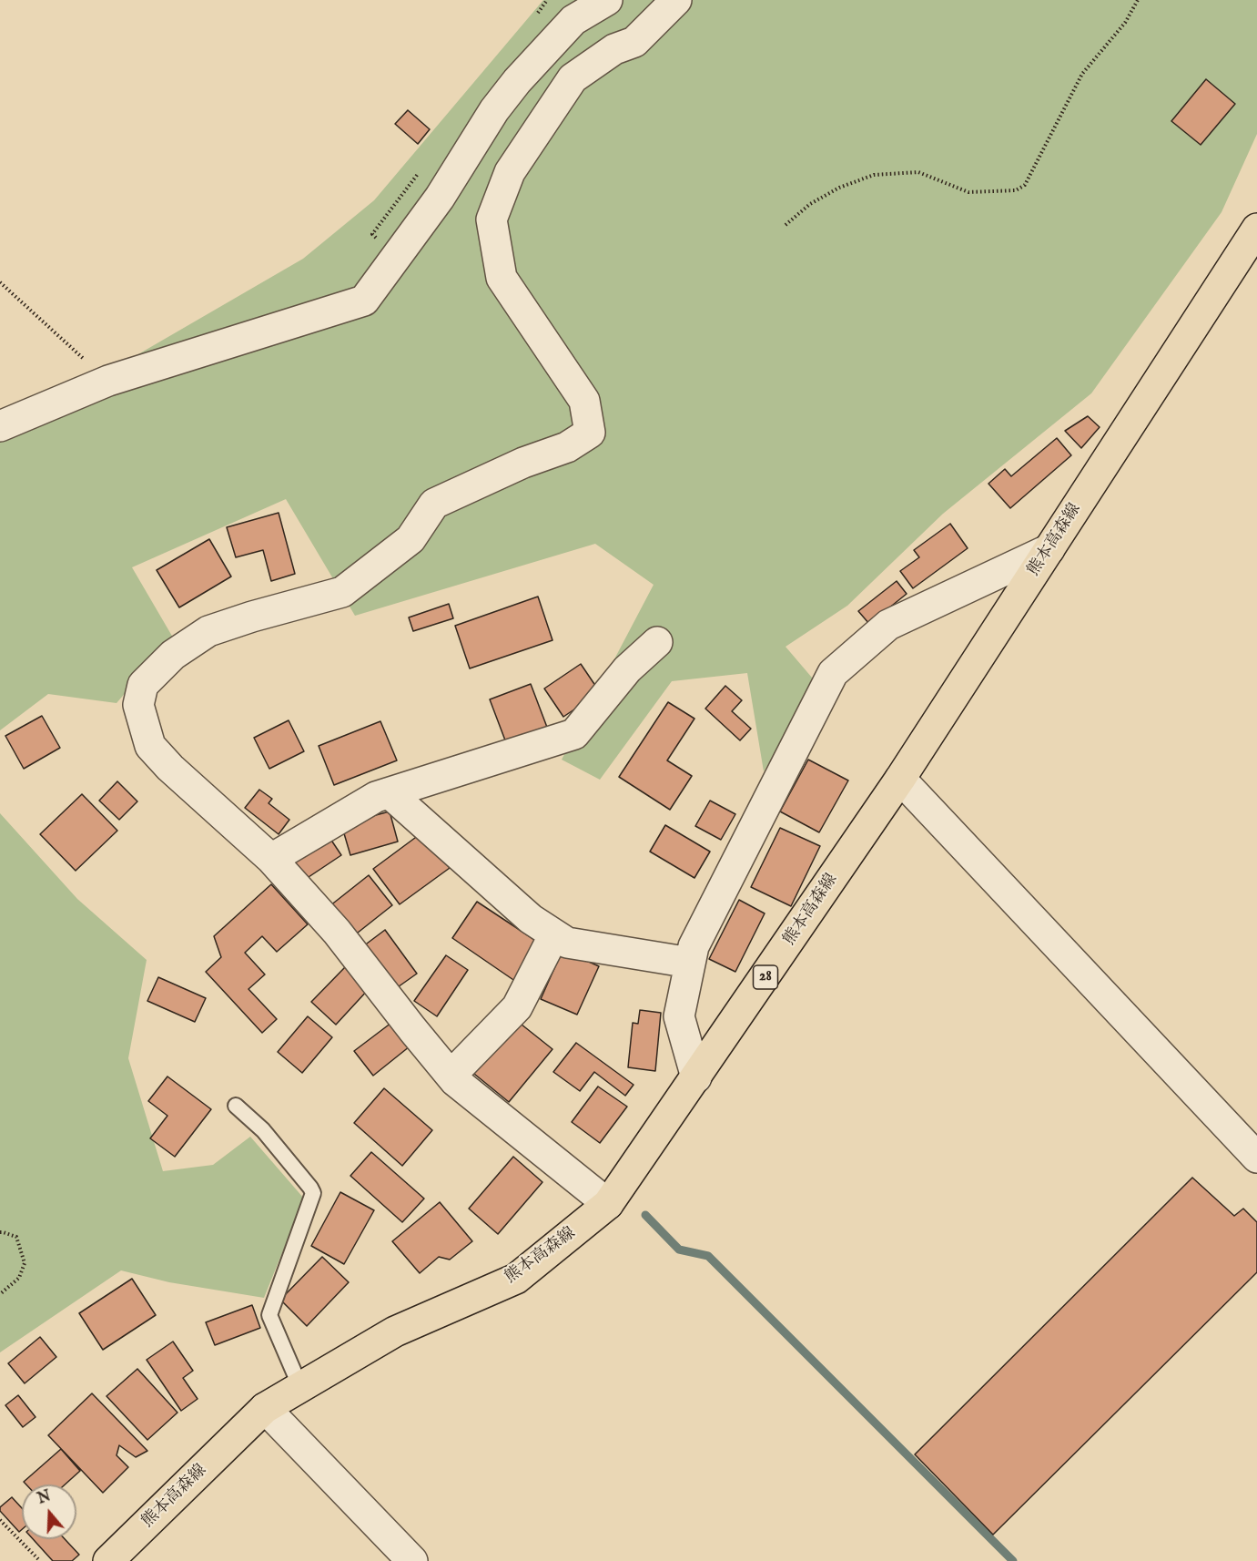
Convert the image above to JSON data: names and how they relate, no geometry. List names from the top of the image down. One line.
{"streets":{"main road":["熊本高森線","28"]},"north":"top"}
